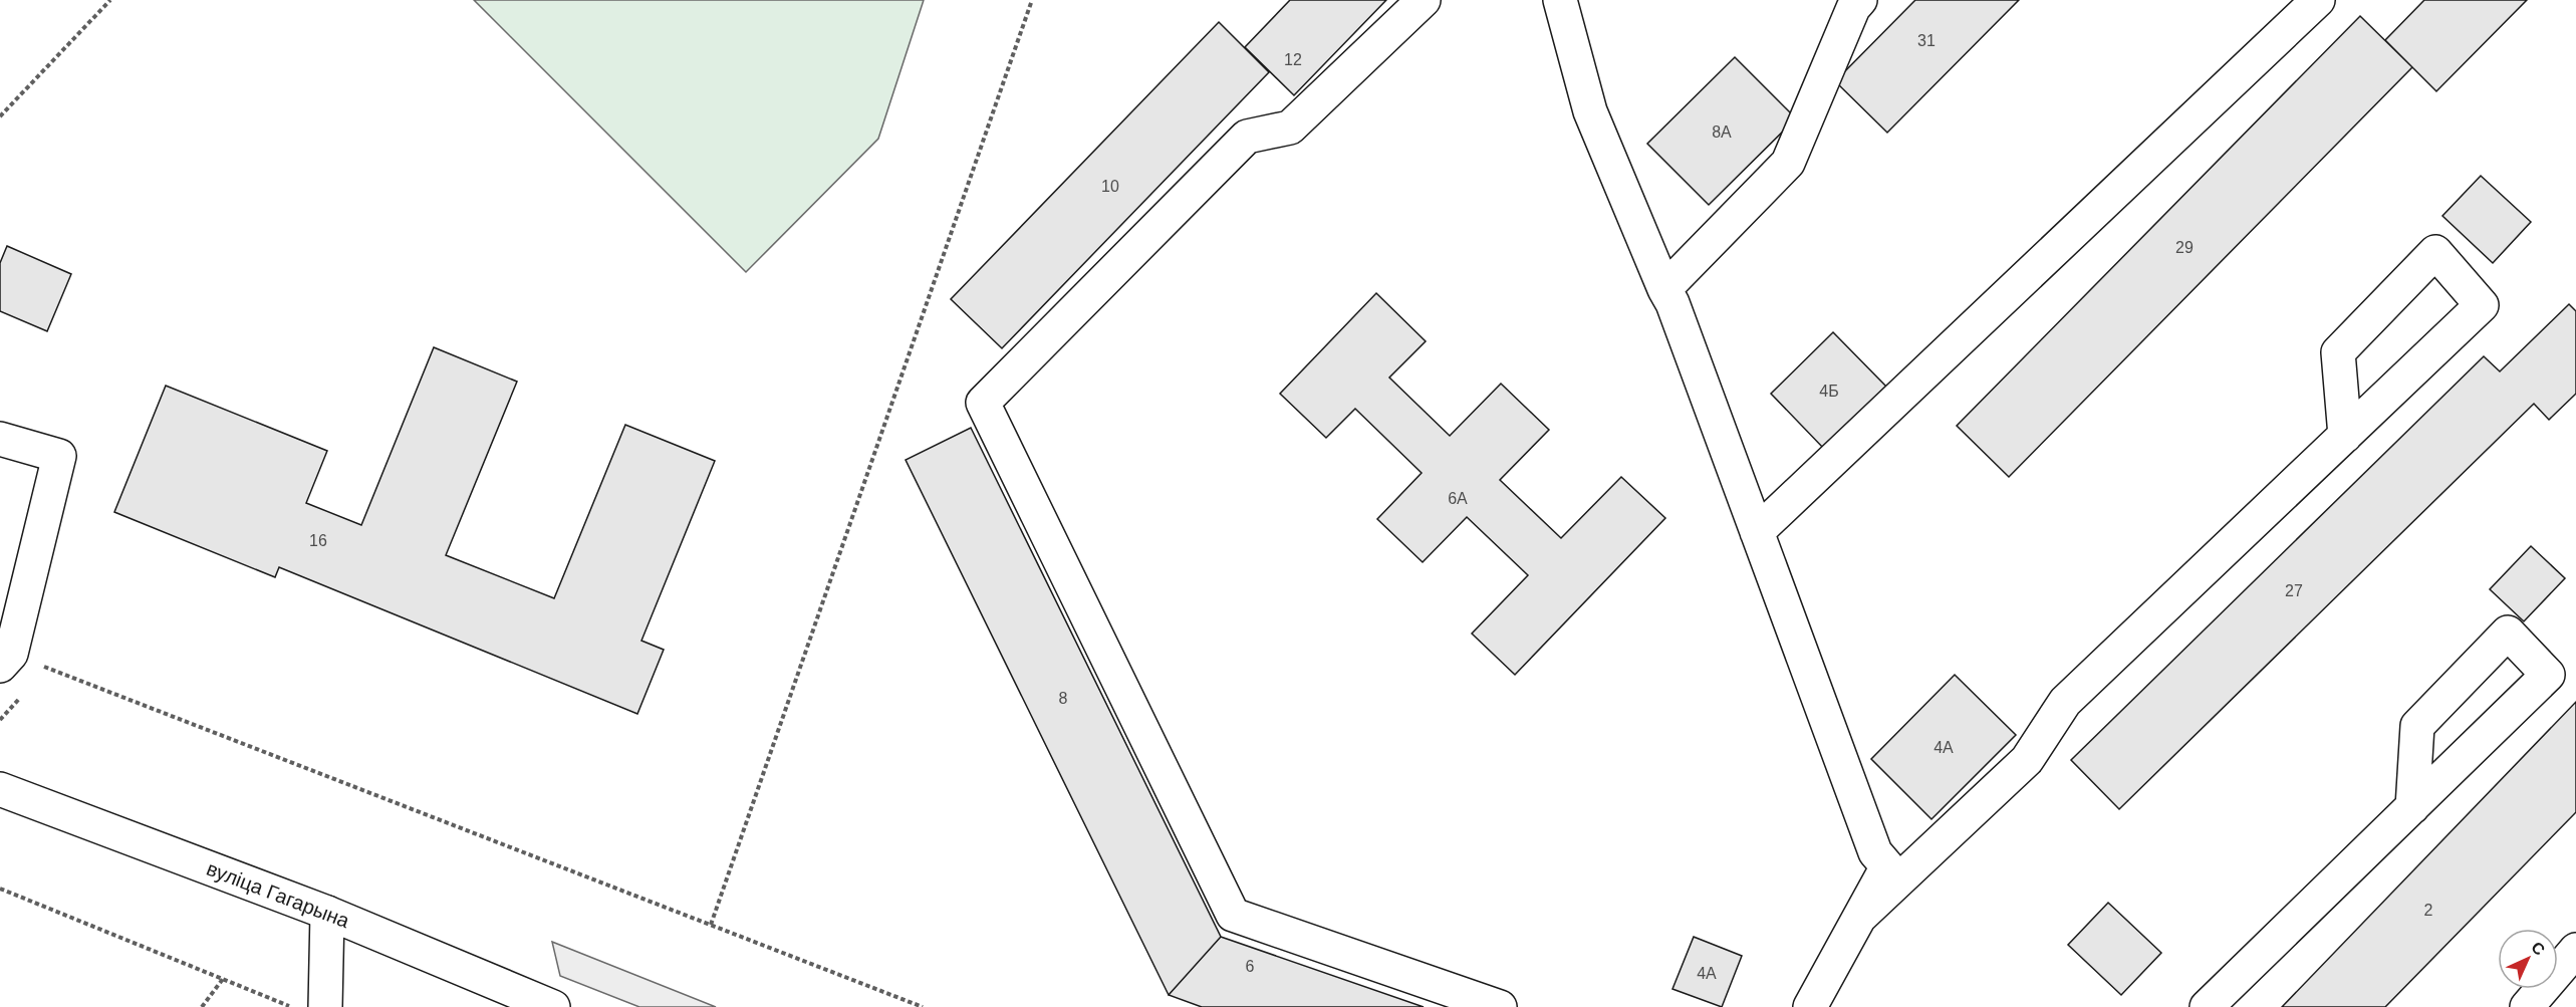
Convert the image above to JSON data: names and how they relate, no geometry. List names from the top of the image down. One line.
{"streets":{"main road":["вуліца Гагарына"]},"house_numbers":["31","12","8А","10","29","4Б","6А","16","27","8","4А","2","6","4А"],"north":"top right"}
